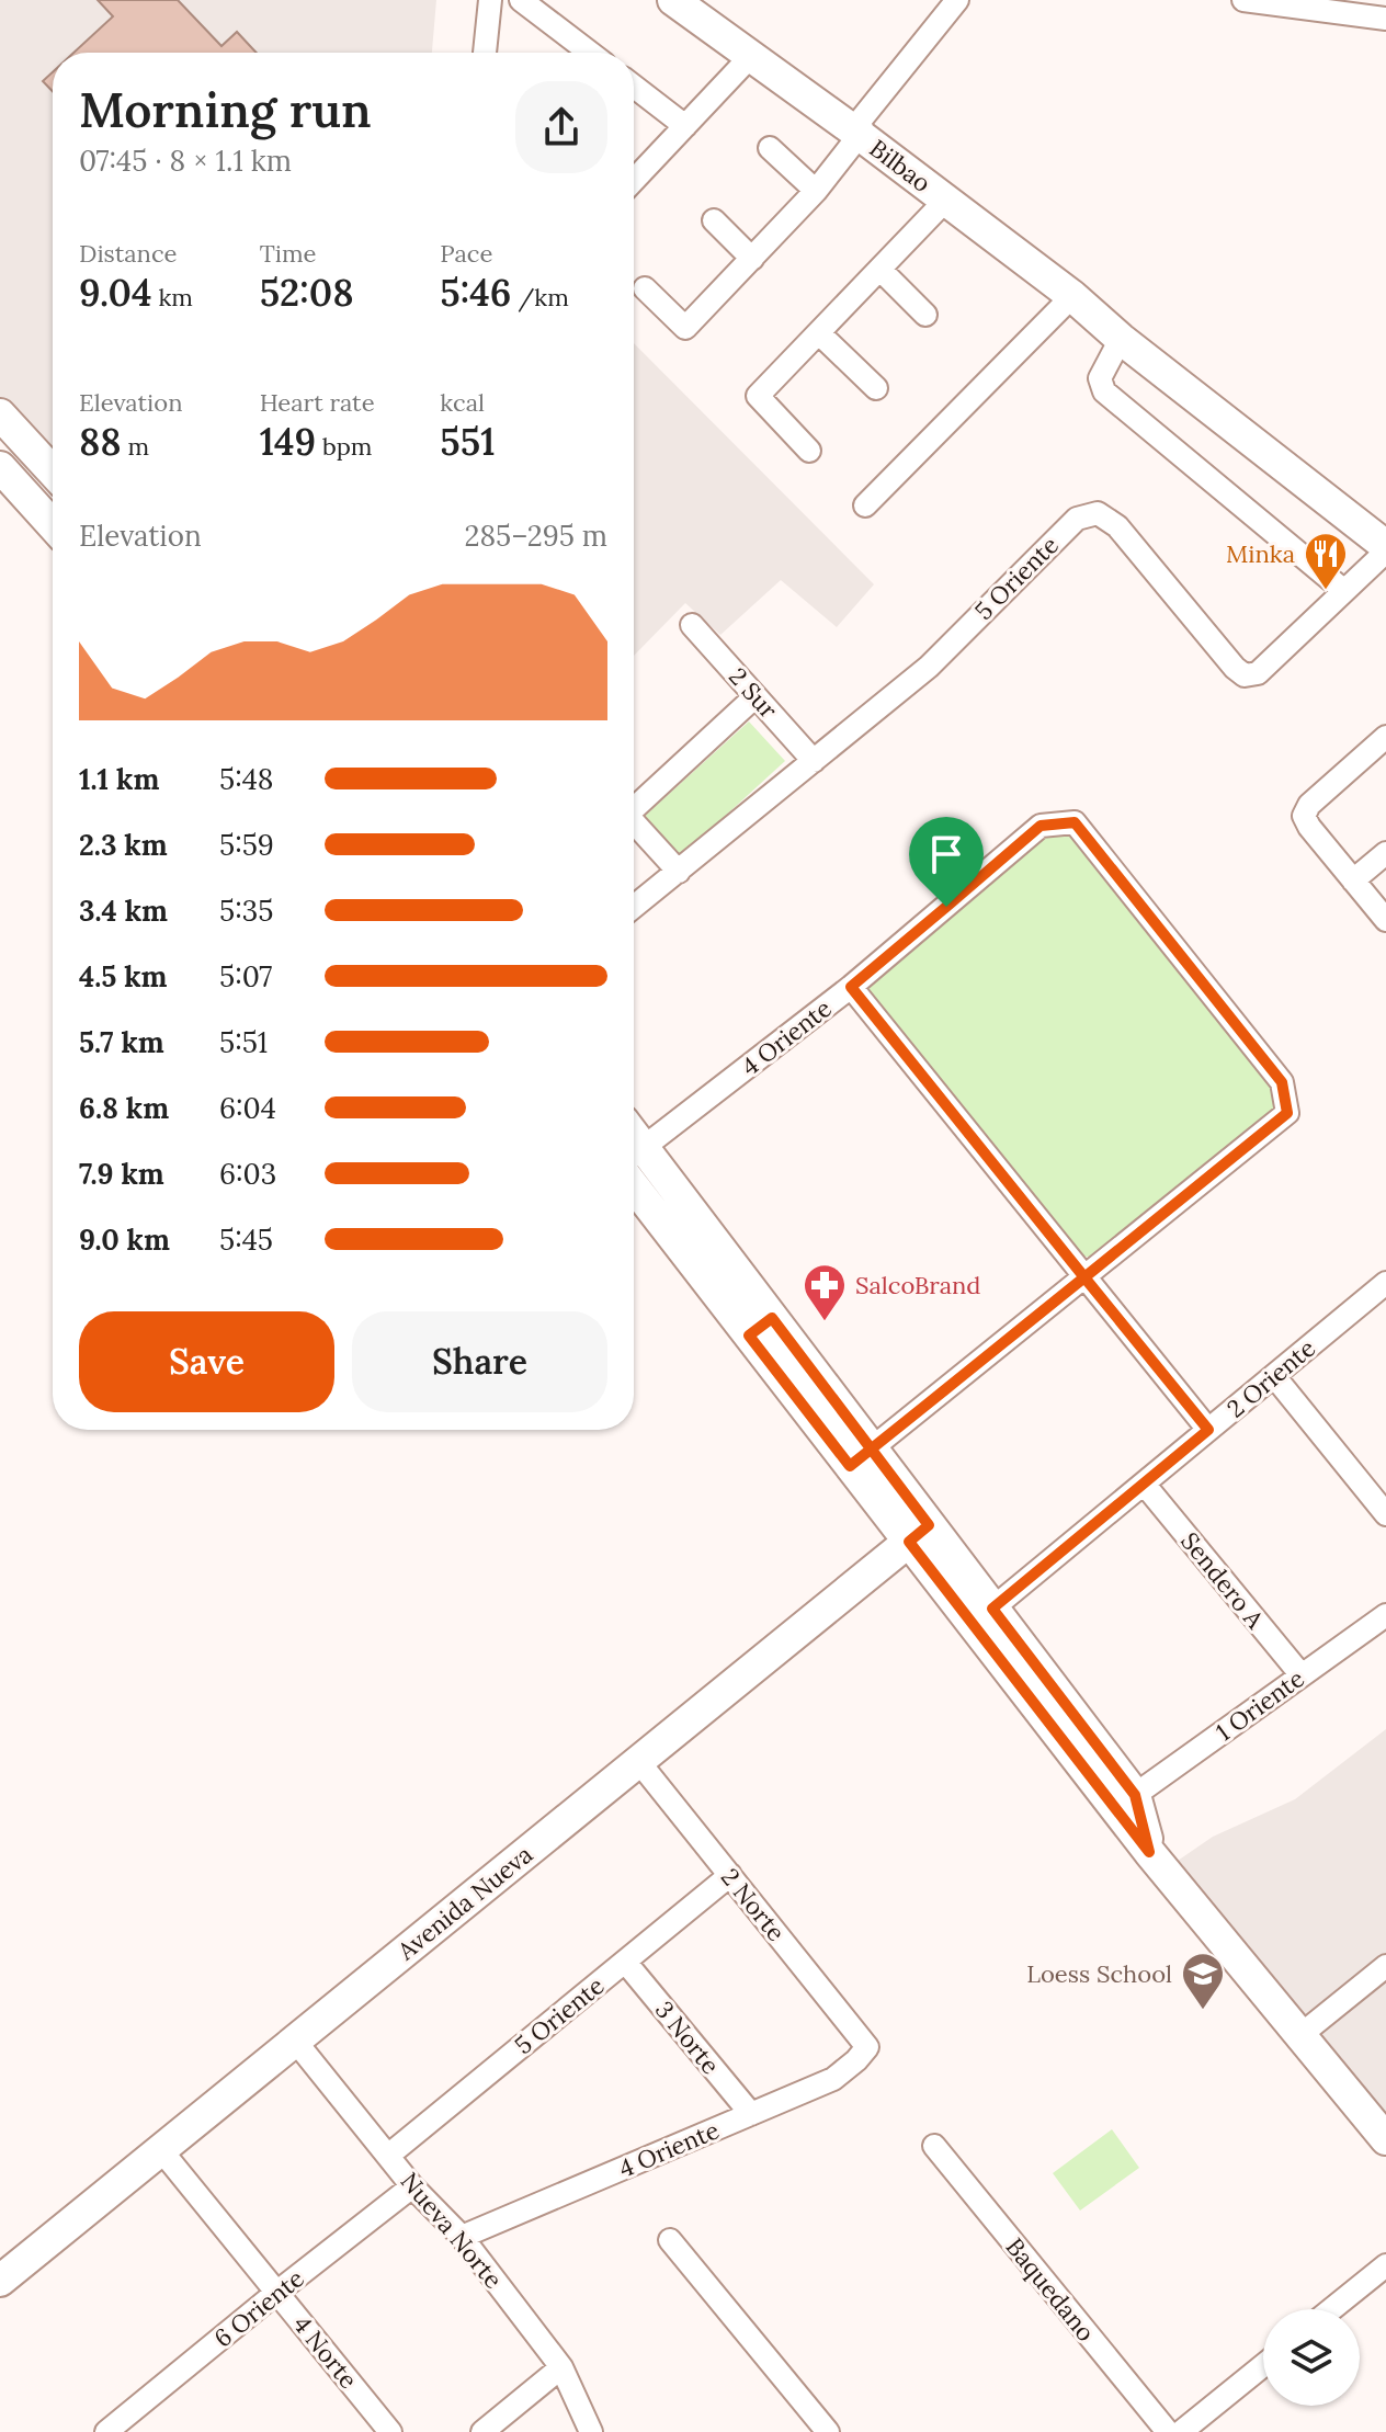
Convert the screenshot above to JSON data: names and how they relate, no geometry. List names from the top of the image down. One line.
{"streets":{"street":["Bilbao","5 Oriente","2 Sur","4 Oriente","2 Oriente","Sendero A","1 Oriente","Avenida Nueva","2 Norte","3 Norte","Nueva Norte","Baquedano","6 Oriente","4 Norte"]},"crossings":[["Bilbao","5 Oriente"],["5 Oriente","2 Sur"],["5 Oriente","2 Norte"],["5 Oriente","3 Norte"],["5 Oriente","Nueva Norte"],["4 Oriente","2 Norte"],["4 Oriente","3 Norte"],["4 Oriente","Nueva Norte"],["2 Oriente","Sendero A"],["Sendero A","1 Oriente"],["Avenida Nueva","2 Norte"],["Avenida Nueva","Nueva Norte"],["Avenida Nueva","4 Norte"],["Nueva Norte","6 Oriente"],["6 Oriente","4 Norte"]],"places":{"restaurant":["Minka"],"pharmacy":["SalcoBrand"],"school or university":["Loess School"]},"page":{"heading":["Morning run","07:45 · 8 × 1.1 km"],"stats":[["Distance","9.04 km"],["Time","52:08"],["Pace","5:46 /km"],["Elevation","88 m"],["Heart rate","149 bpm"],["kcal","551"]],"chart":["Elevation","285–295 m"],"list":[{"name":"1.1 km","note":"5:48"},{"name":"2.3 km","note":"5:59"},{"name":"3.4 km","note":"5:35"},{"name":"4.5 km","note":"5:07"},{"name":"5.7 km","note":"5:51"},{"name":"6.8 km","note":"6:04"},{"name":"7.9 km","note":"6:03"},{"name":"9.0 km","note":"5:45"}],"buttons":["Save","Share"]}}
